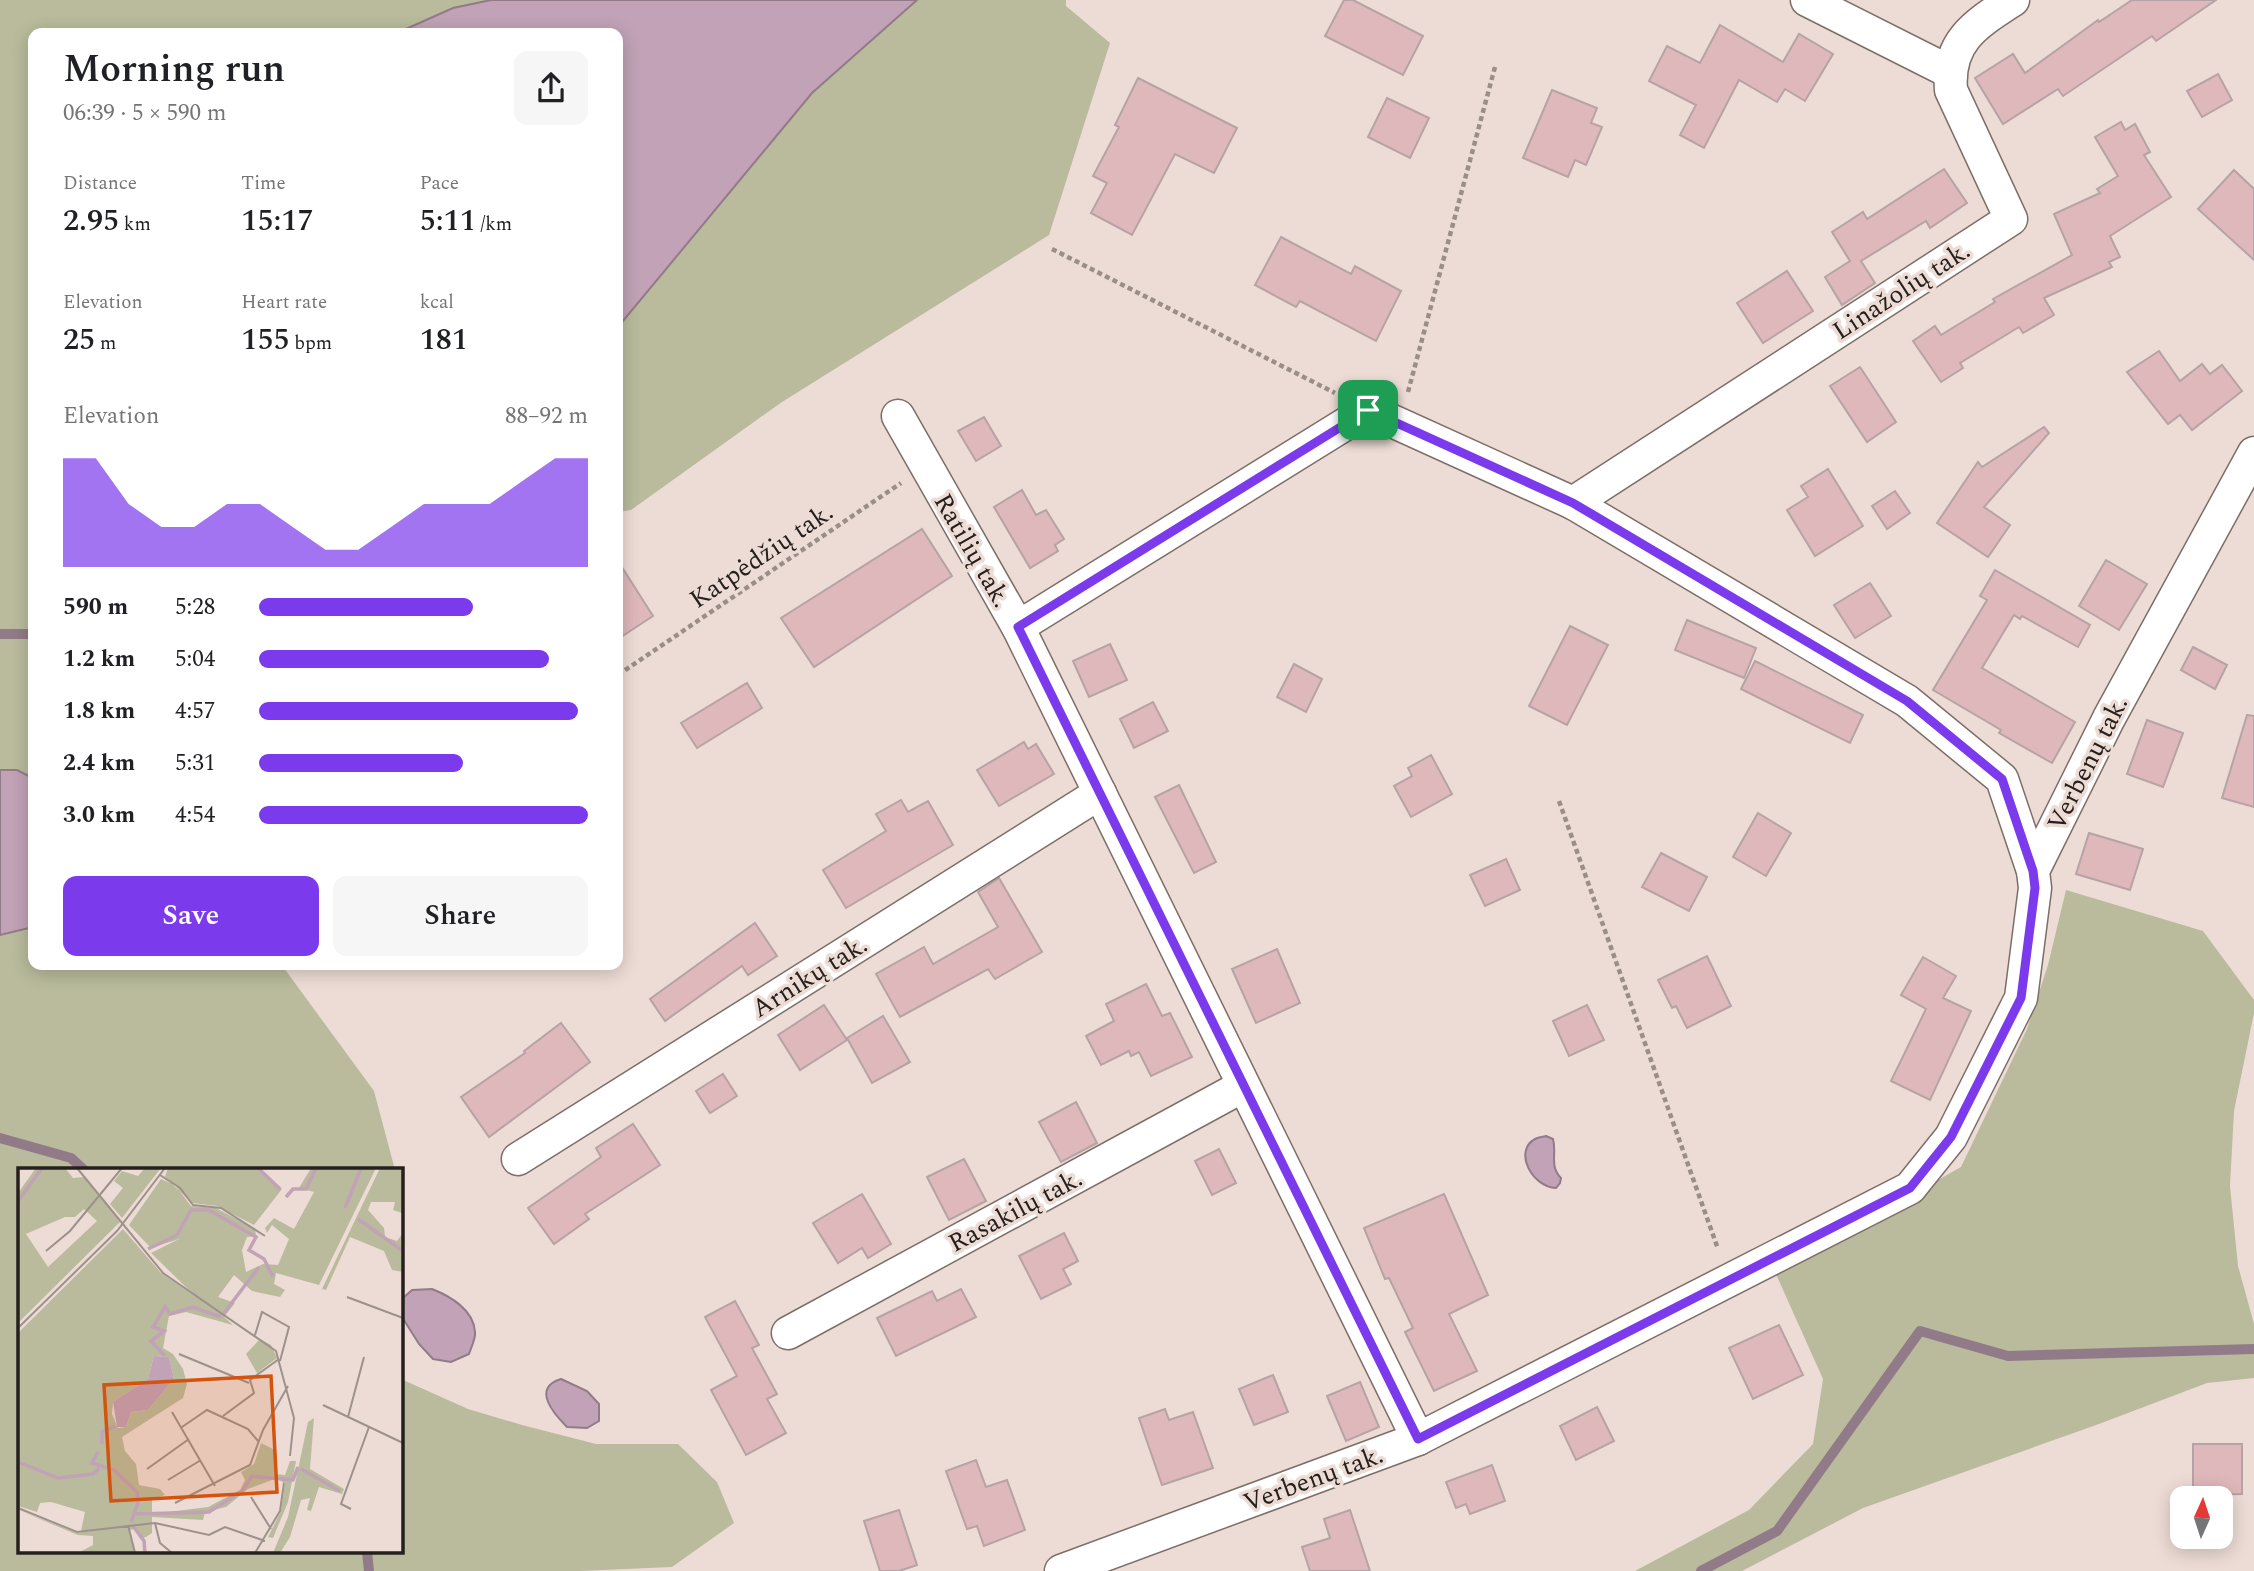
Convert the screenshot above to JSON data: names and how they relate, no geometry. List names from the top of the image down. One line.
{"streets":{"street":["Linažolių tak.","Ratilių tak.","Verbenų tak.","Arnikų tak.","Rasakilų tak."],"path":["Katpėdžių tak."]},"crossings":[["Ratilių tak.","Katpėdžių tak."],["Ratilių tak.","Verbenų tak."],["Ratilių tak.","Arnikų tak."],["Ratilių tak.","Rasakilų tak."]],"north":"top","page":{"heading":["Morning run","06:39 · 5 × 590 m"],"stats":[["Distance","2.95 km"],["Time","15:17"],["Pace","5:11 /km"],["Elevation","25 m"],["Heart rate","155 bpm"],["kcal","181"]],"chart":["Elevation","88–92 m"],"list":[{"name":"590 m","note":"5:28"},{"name":"1.2 km","note":"5:04"},{"name":"1.8 km","note":"4:57"},{"name":"2.4 km","note":"5:31"},{"name":"3.0 km","note":"4:54"}],"buttons":["Save","Share"]}}
